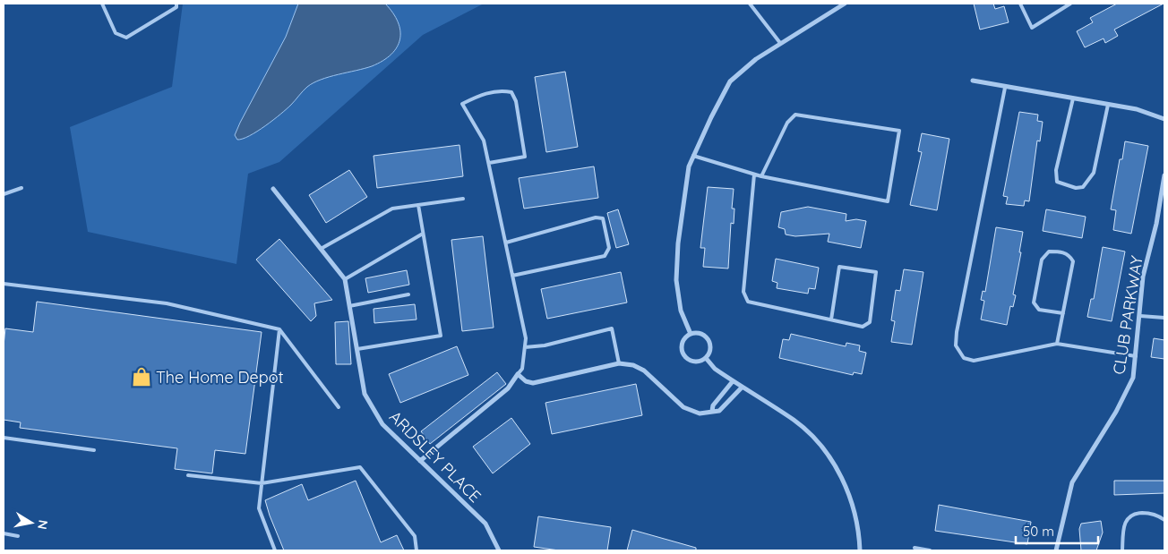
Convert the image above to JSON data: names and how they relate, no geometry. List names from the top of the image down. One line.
{"streets":{"street":["CLUB PARKWAY","ARDSLEY PLACE"]},"places":{"shop":["The Home Depot"]},"scale_bar":"50 m","north":"right"}
